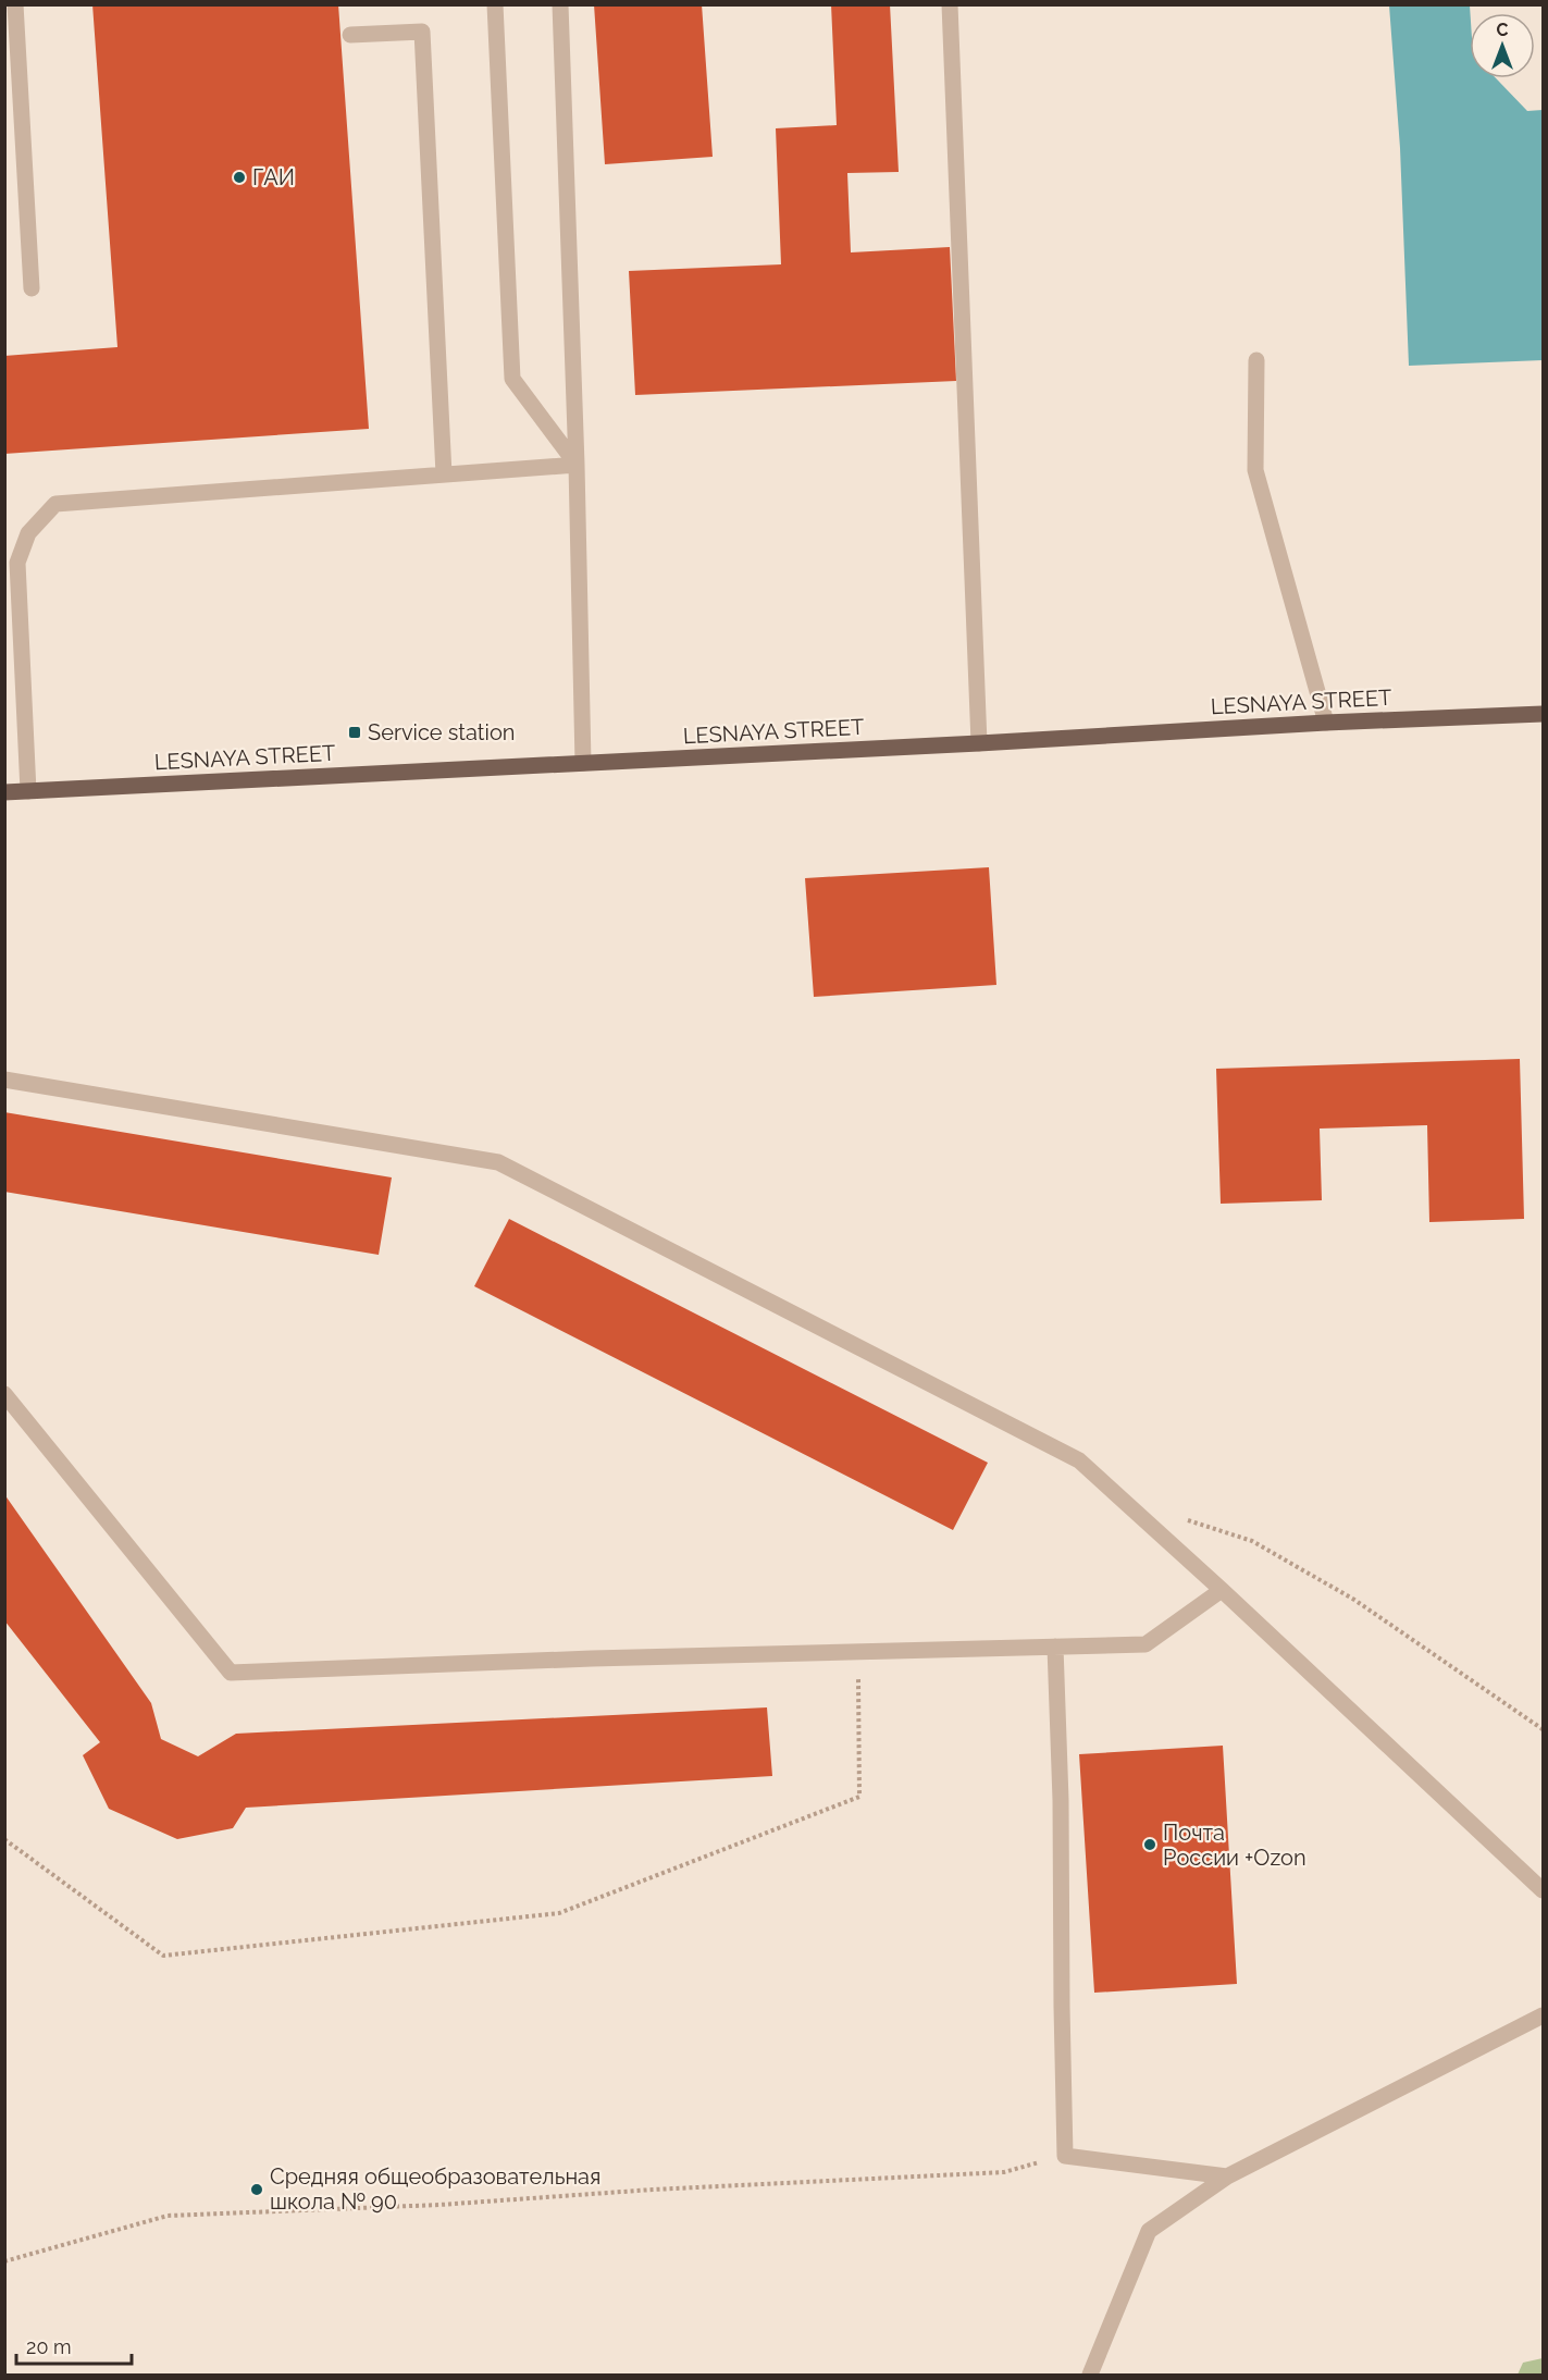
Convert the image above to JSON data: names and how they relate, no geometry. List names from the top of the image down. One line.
{"streets":{"main road":["LESNAYA STREET"]},"places":{"other":["ГАИ","Почта России +Ozon","Средняя общеобразовательная школа № 90"],"transit":["Service station"]},"scale_bar":"20 m","north":"top"}
